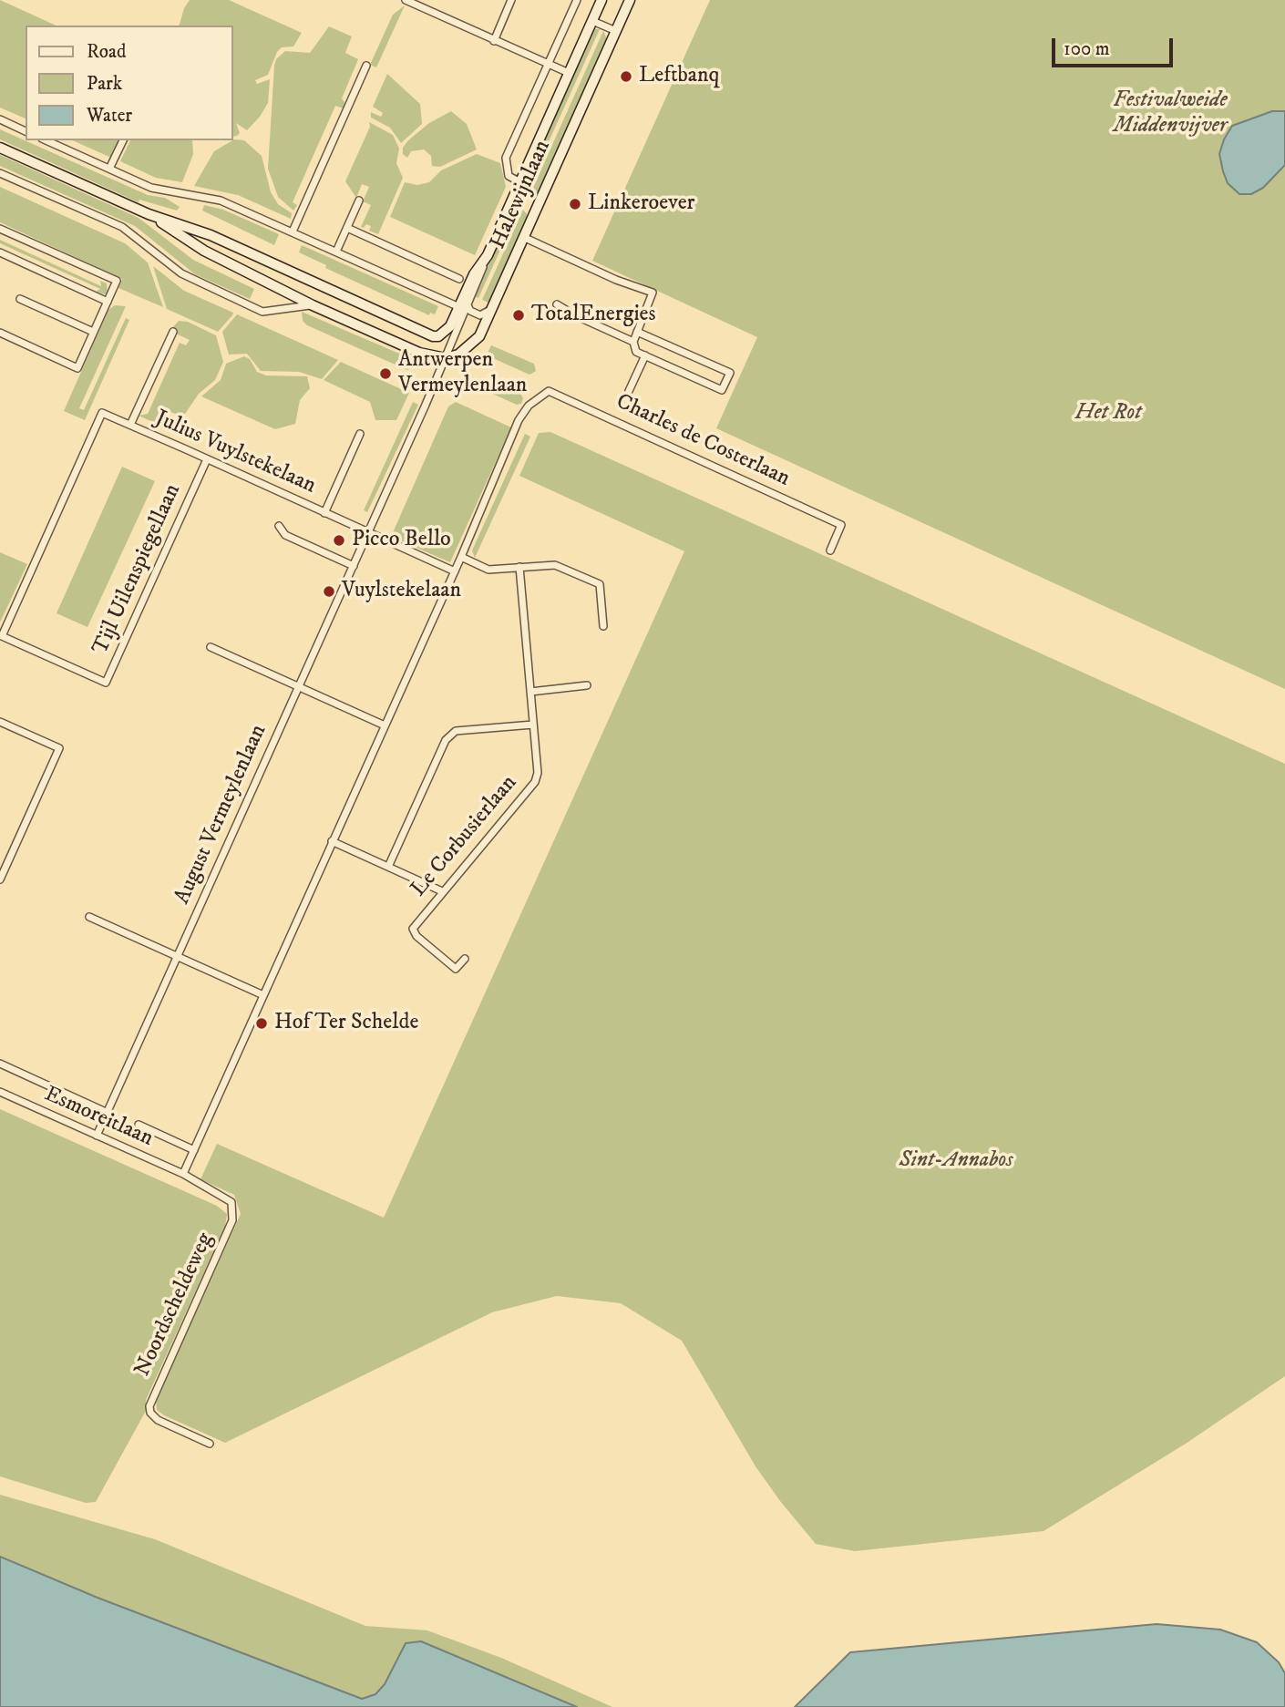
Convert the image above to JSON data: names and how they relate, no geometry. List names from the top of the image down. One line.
{"streets":{"main road":["Halewijnlaan"],"street":["Charles de Costerlaan","Julius Vuylstekelaan","Tijl Uilenspiegellaan","August Vermeylenlaan","Le Corbusierlaan","Esmoreitlaan","Noordscheldeweg"]},"crossings":[["Halewijnlaan","August Vermeylenlaan"],["Julius Vuylstekelaan","Tijl Uilenspiegellaan"],["Julius Vuylstekelaan","August Vermeylenlaan"],["August Vermeylenlaan","Esmoreitlaan"],["Esmoreitlaan","Noordscheldeweg"]],"parks":["Festivalweide Middenvijver","Het Rot","Sint-Annabos"],"places":["Leftbanq","Linkeroever","TotalEnergies","Antwerpen Vermeylenlaan","Picco Bello","Vuylstekelaan","Hof Ter Schelde"],"legend":["Road","Park","Water"],"scale_bar":"100 m"}
